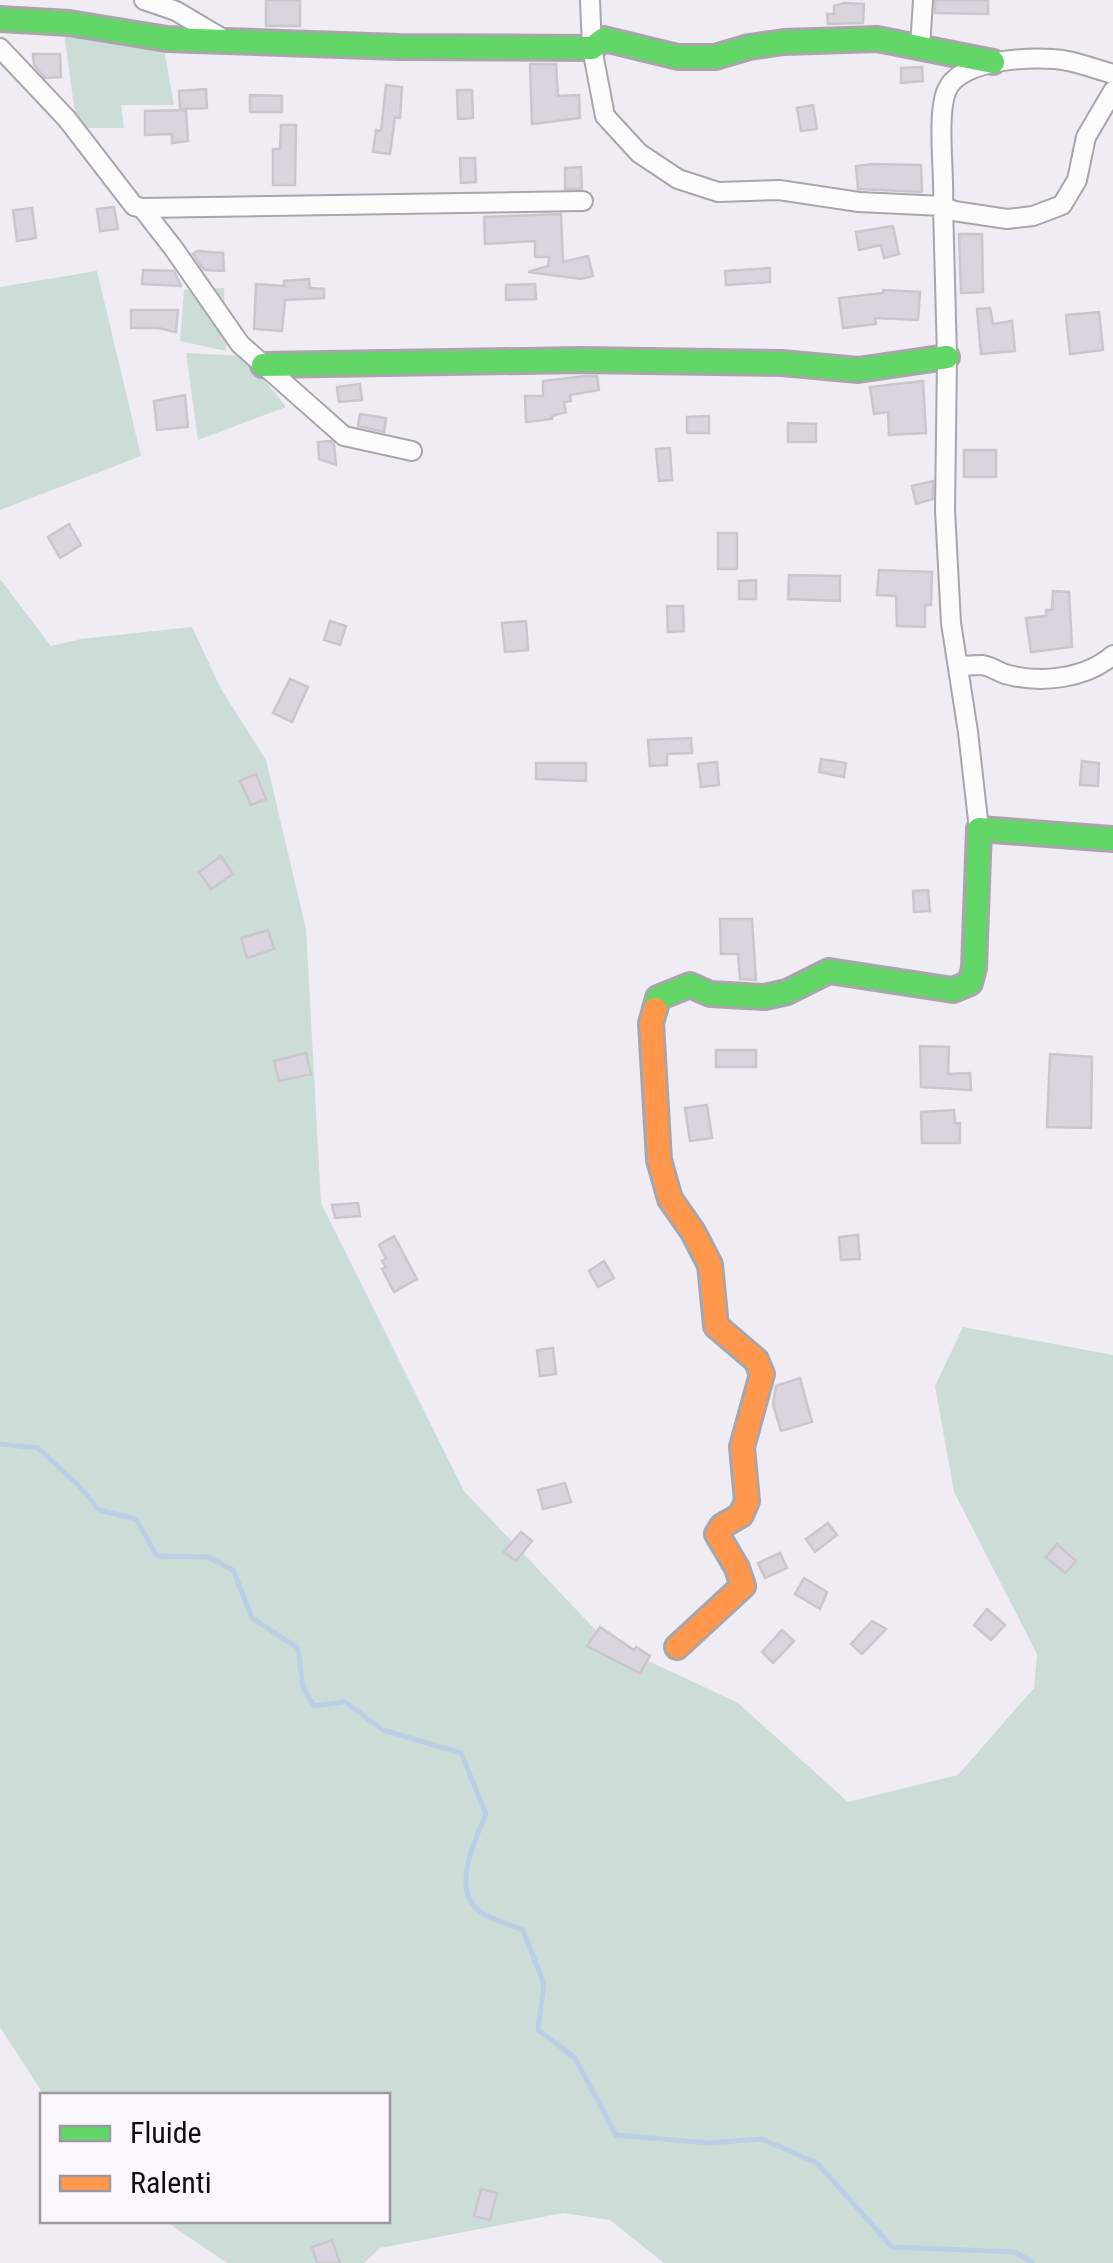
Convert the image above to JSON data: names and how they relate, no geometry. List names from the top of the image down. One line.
{"legend":["Fluide","Ralenti"]}
